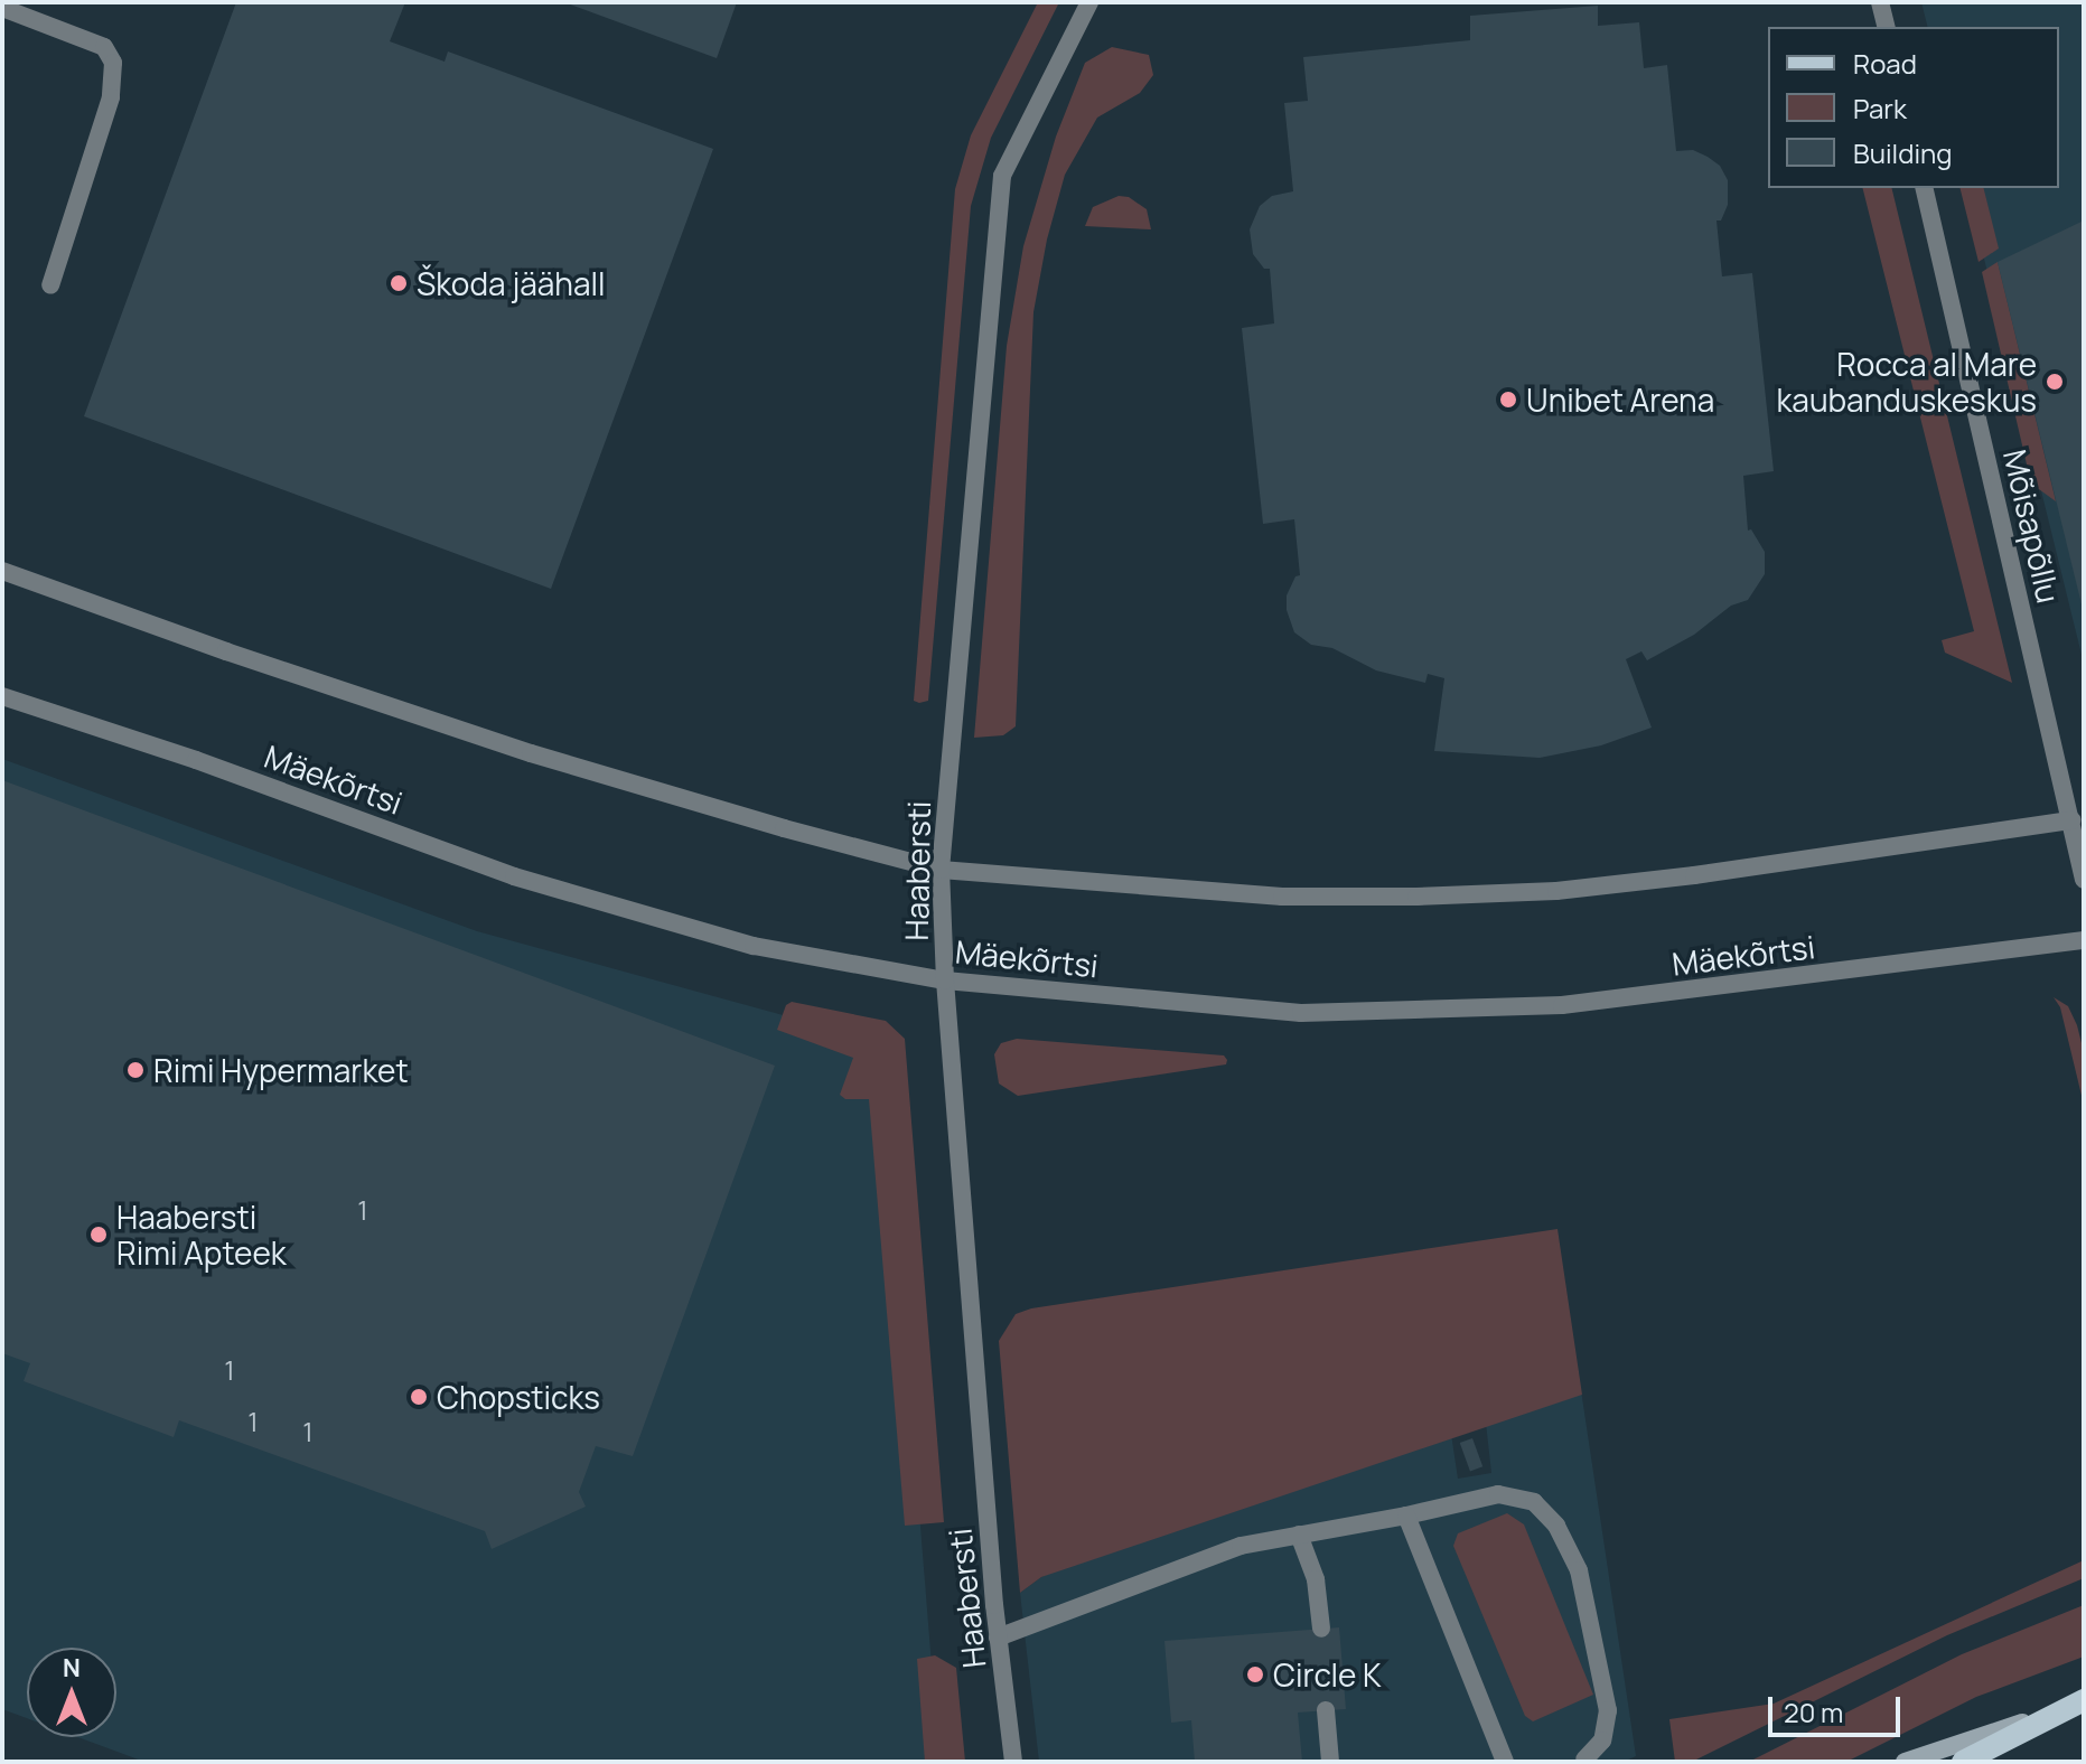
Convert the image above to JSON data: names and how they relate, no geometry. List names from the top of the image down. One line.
{"streets":{"street":["Mõisapõllu","Mäekõrtsi","Haabersti"]},"crossings":[["Mäekõrtsi","Haabersti"]],"places":["Škoda jäähall","Rocca al Mare kaubanduskeskus","Unibet Arena","Rimi Hypermarket","Haabersti Rimi Apteek","Chopsticks","Circle K"],"house_numbers":["1","1","1","1"],"legend":["Road","Park","Building"],"scale_bar":"20 m","north":"top"}
